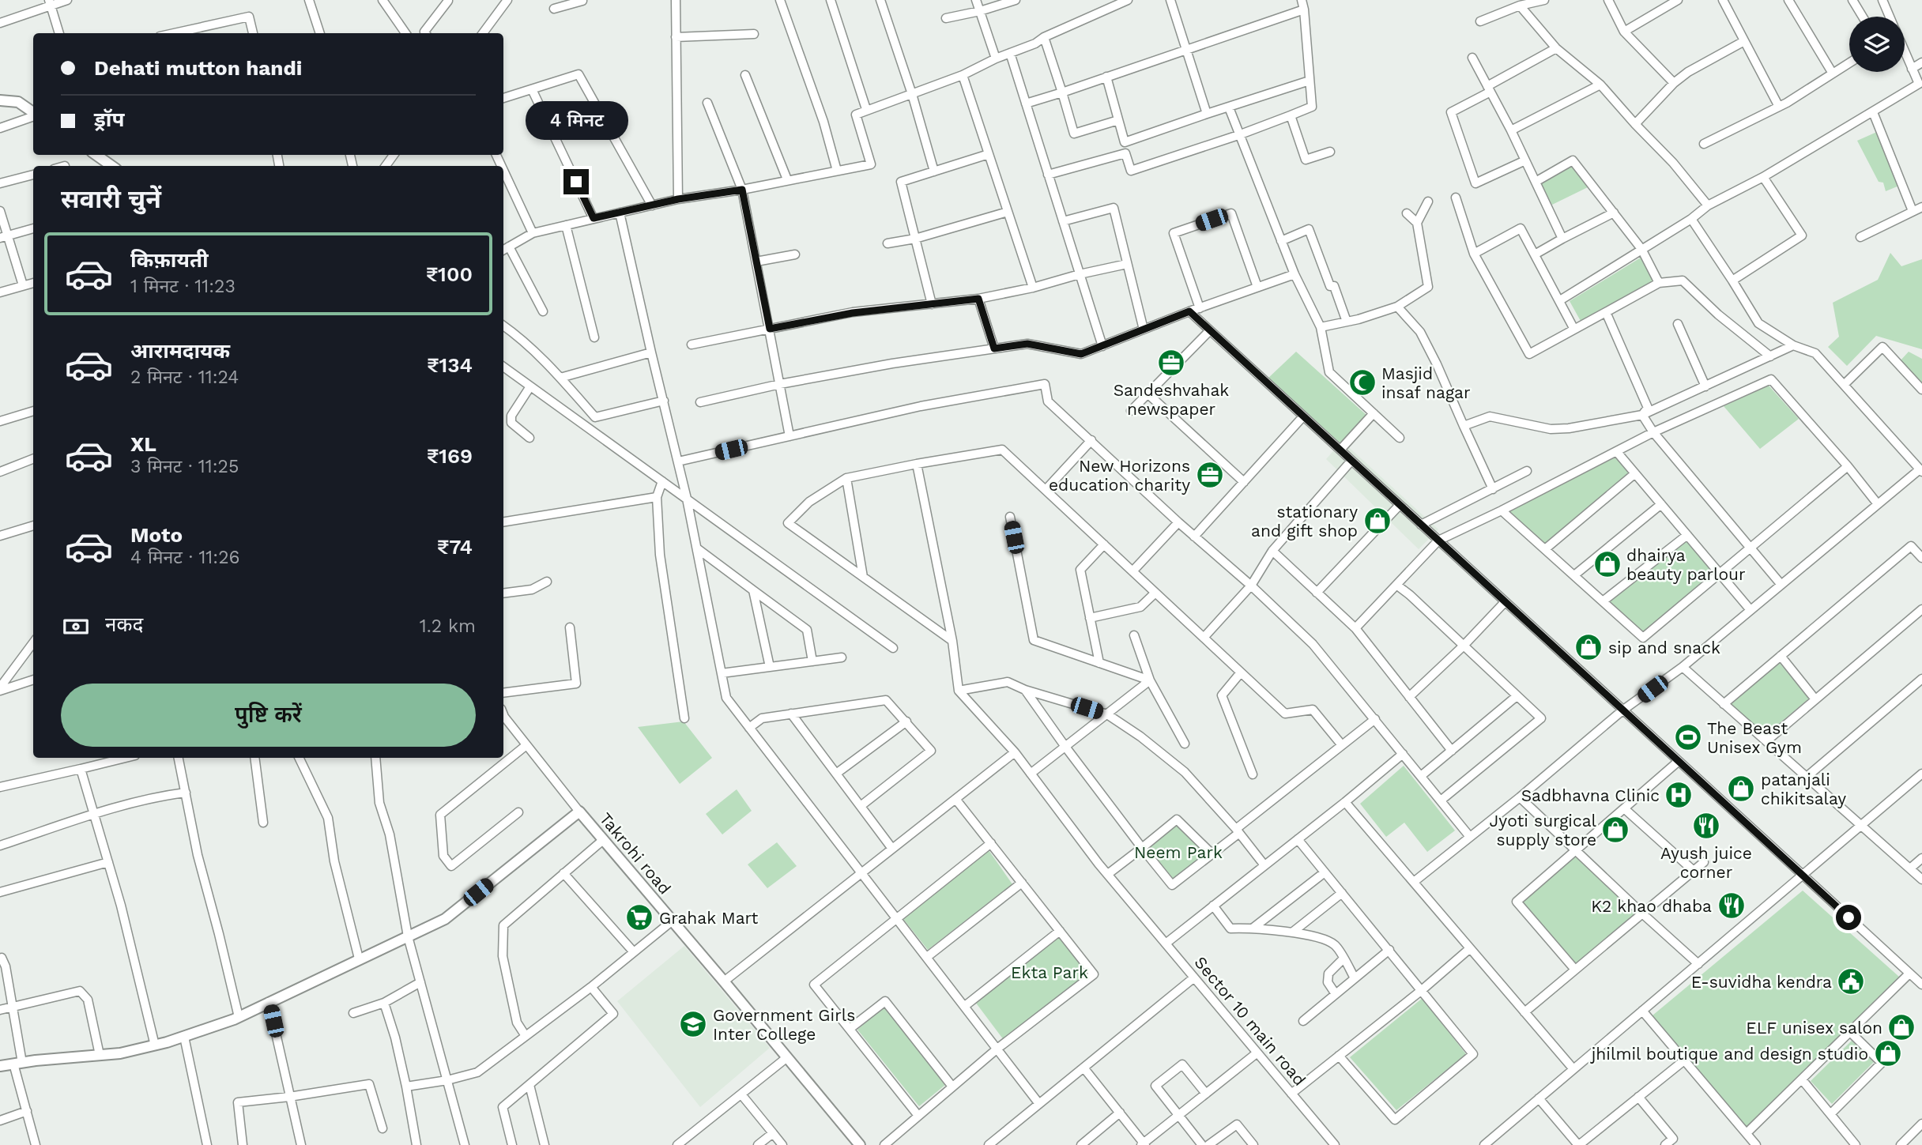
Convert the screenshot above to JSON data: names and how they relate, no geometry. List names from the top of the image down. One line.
{"streets":{"street":["Takrohi road","Sector 10 main road"]},"parks":["Neem Park","Ekta Park"],"places":{"office":["Sandeshvahak newspaper","New Horizons education charity"],"mosque":["Masjid insaf nagar"],"shop":["stationary and gift shop","dhairya beauty parlour","sip and snack","patanjali chikitsalay","Jyoti surgical supply store","ELF unisex salon","jhilmil boutique and design studio"],"sports":["The Beast Unisex Gym"],"hospital":["Sadbhavna Clinic"],"restaurant":["Ayush juice corner","K2 khao dhaba"],"supermarket":["Grahak Mart"],"public building":["E-suvidha kendra"],"school or university":["Government Girls Inter College"]},"page":{"banner":["Dehati mutton handi","ड्रॉप"],"bubble":"4 मिनट","heading":"सवारी चुनें","list":[{"name":"किफ़ायती","note":"1 मिनट · 11:23","value":"₹100"},{"name":"आरामदायक","note":"2 मिनट · 11:24","value":"₹134"},{"name":"XL","note":"3 मिनट · 11:25","value":"₹169"},{"name":"Moto","note":"4 मिनट · 11:26","value":"₹74"}],"pay":["नकद","1.2 km"],"buttons":"पुष्टि करें"}}
